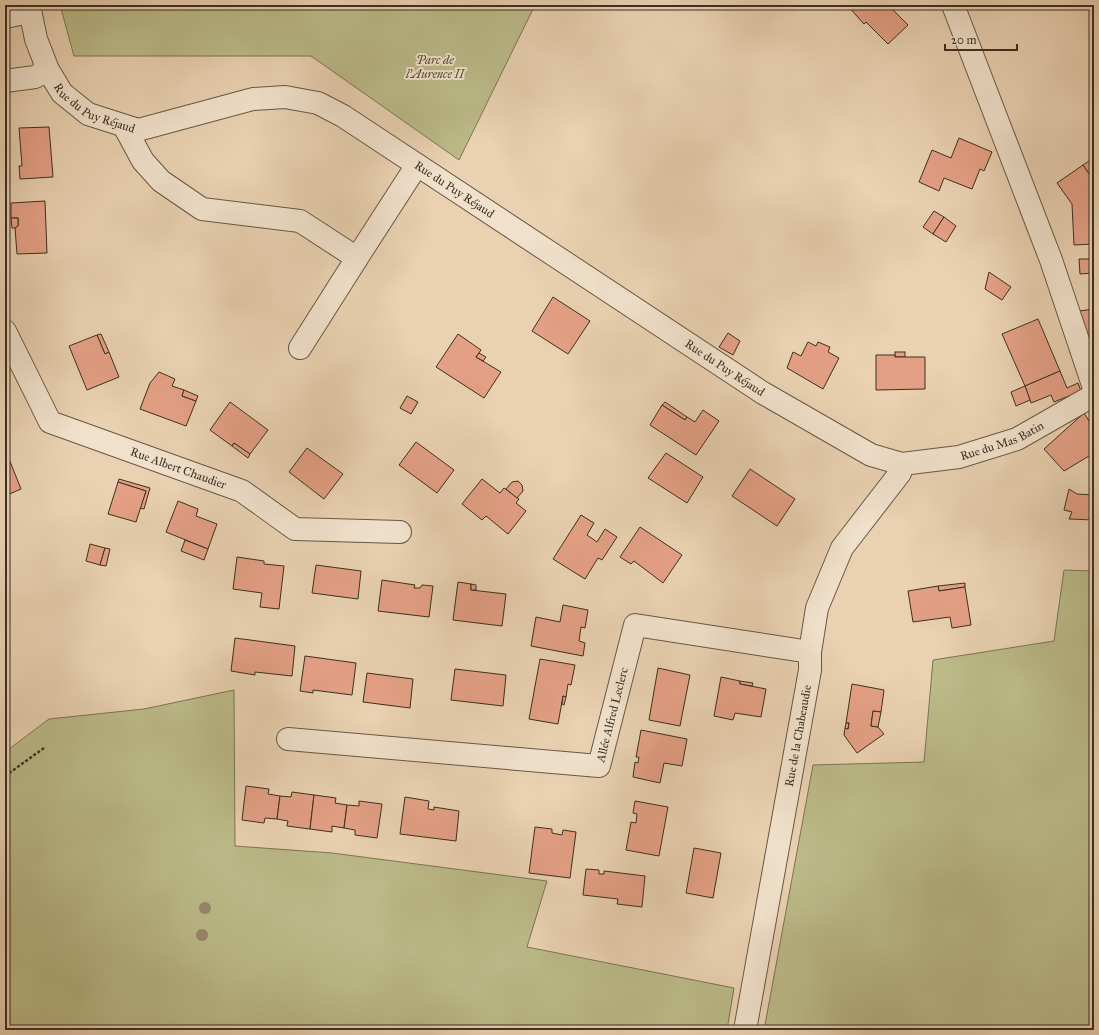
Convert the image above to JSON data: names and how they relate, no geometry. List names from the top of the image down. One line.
{"streets":{"street":["Rue du Puy Réjaud","Rue du Mas Batin","Rue Albert Chaudier","Allée Alfred Leclerc","Rue de la Chabeaudie"]},"crossings":[["Rue du Puy Réjaud","Rue du Mas Batin"],["Rue du Puy Réjaud","Rue de la Chabeaudie"],["Rue du Mas Batin","Rue de la Chabeaudie"],["Allée Alfred Leclerc","Rue de la Chabeaudie"]],"parks":["Parc de l'Aurence II"],"scale_bar":"20 m"}
